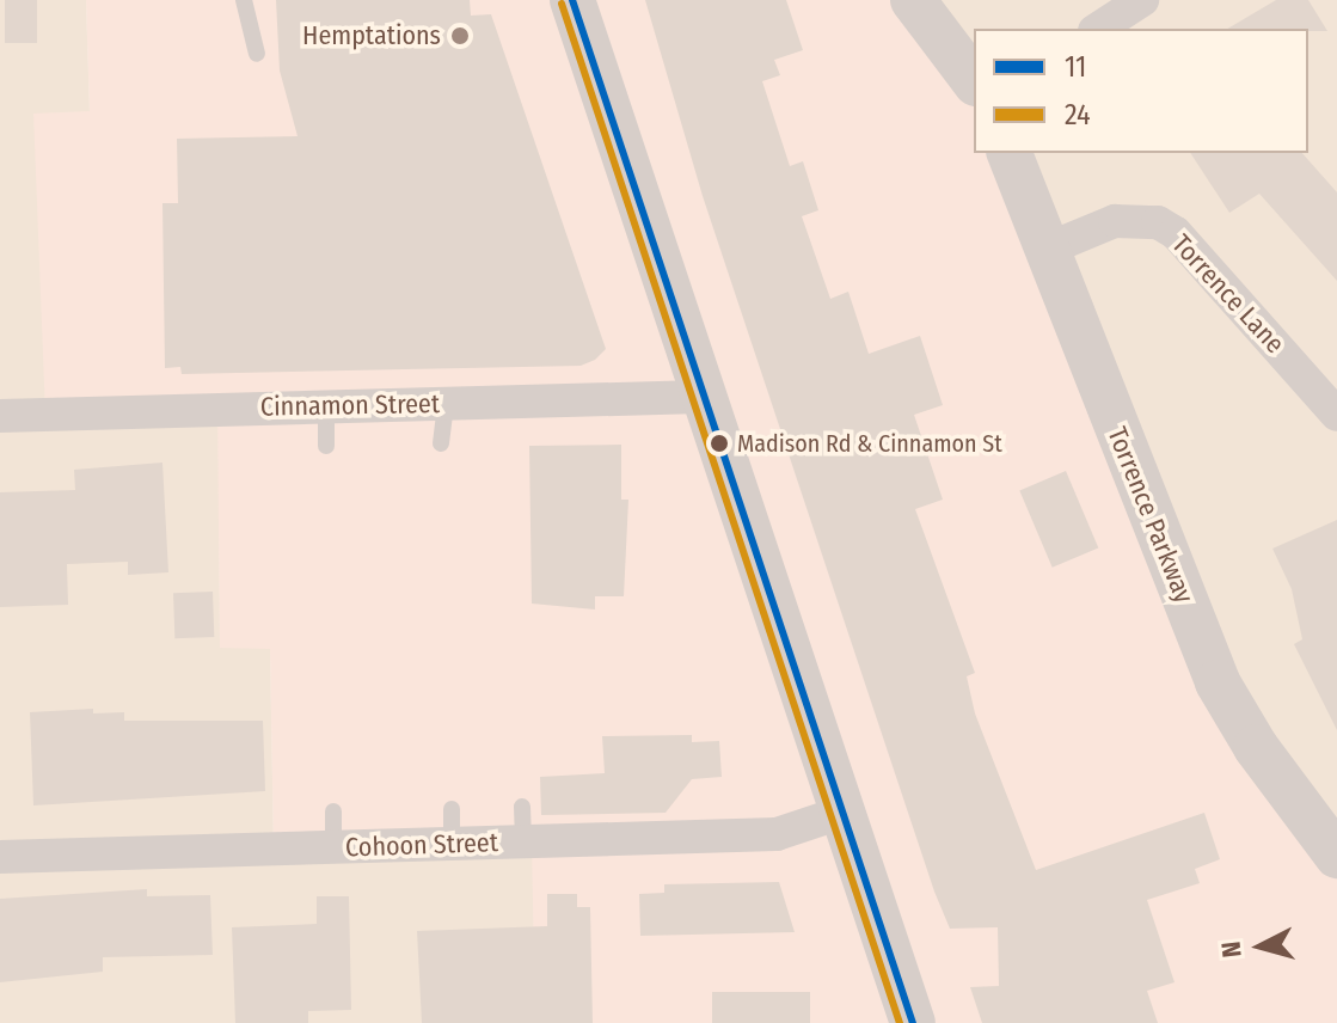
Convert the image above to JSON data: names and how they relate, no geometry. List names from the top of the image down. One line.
{"streets":{"main road":["Torrence Parkway"],"street":["Torrence Lane","Cinnamon Street","Cohoon Street"]},"crossings":[["Torrence Lane","Torrence Parkway"]],"places":["Hemptations","Madison Rd & Cinnamon St"],"lines":["transit line 11","transit line 24"],"legend":["11","24"],"north":"left"}
